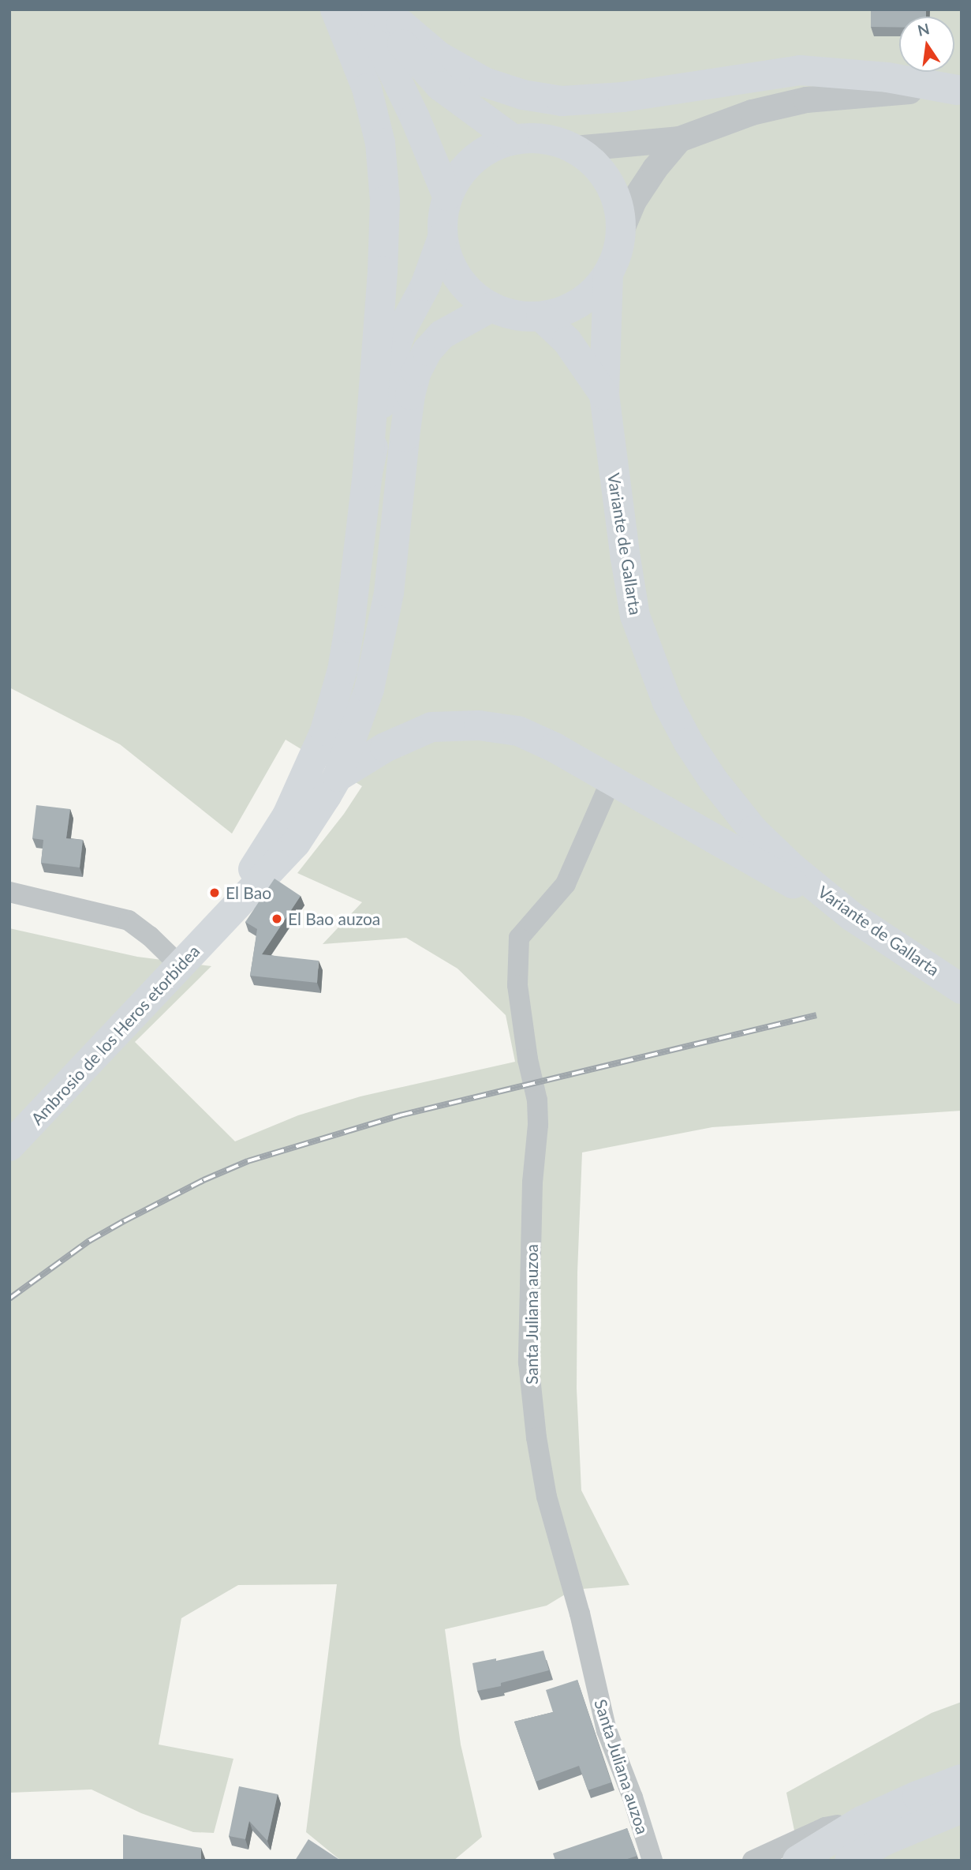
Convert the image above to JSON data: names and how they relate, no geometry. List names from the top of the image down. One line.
{"streets":{"main road":["Variante de Gallarta","Ambrosio de los Heros etorbidea"],"street":["Santa Juliana auzoa"]},"places":["El Bao","El Bao auzoa"],"north":"top"}
